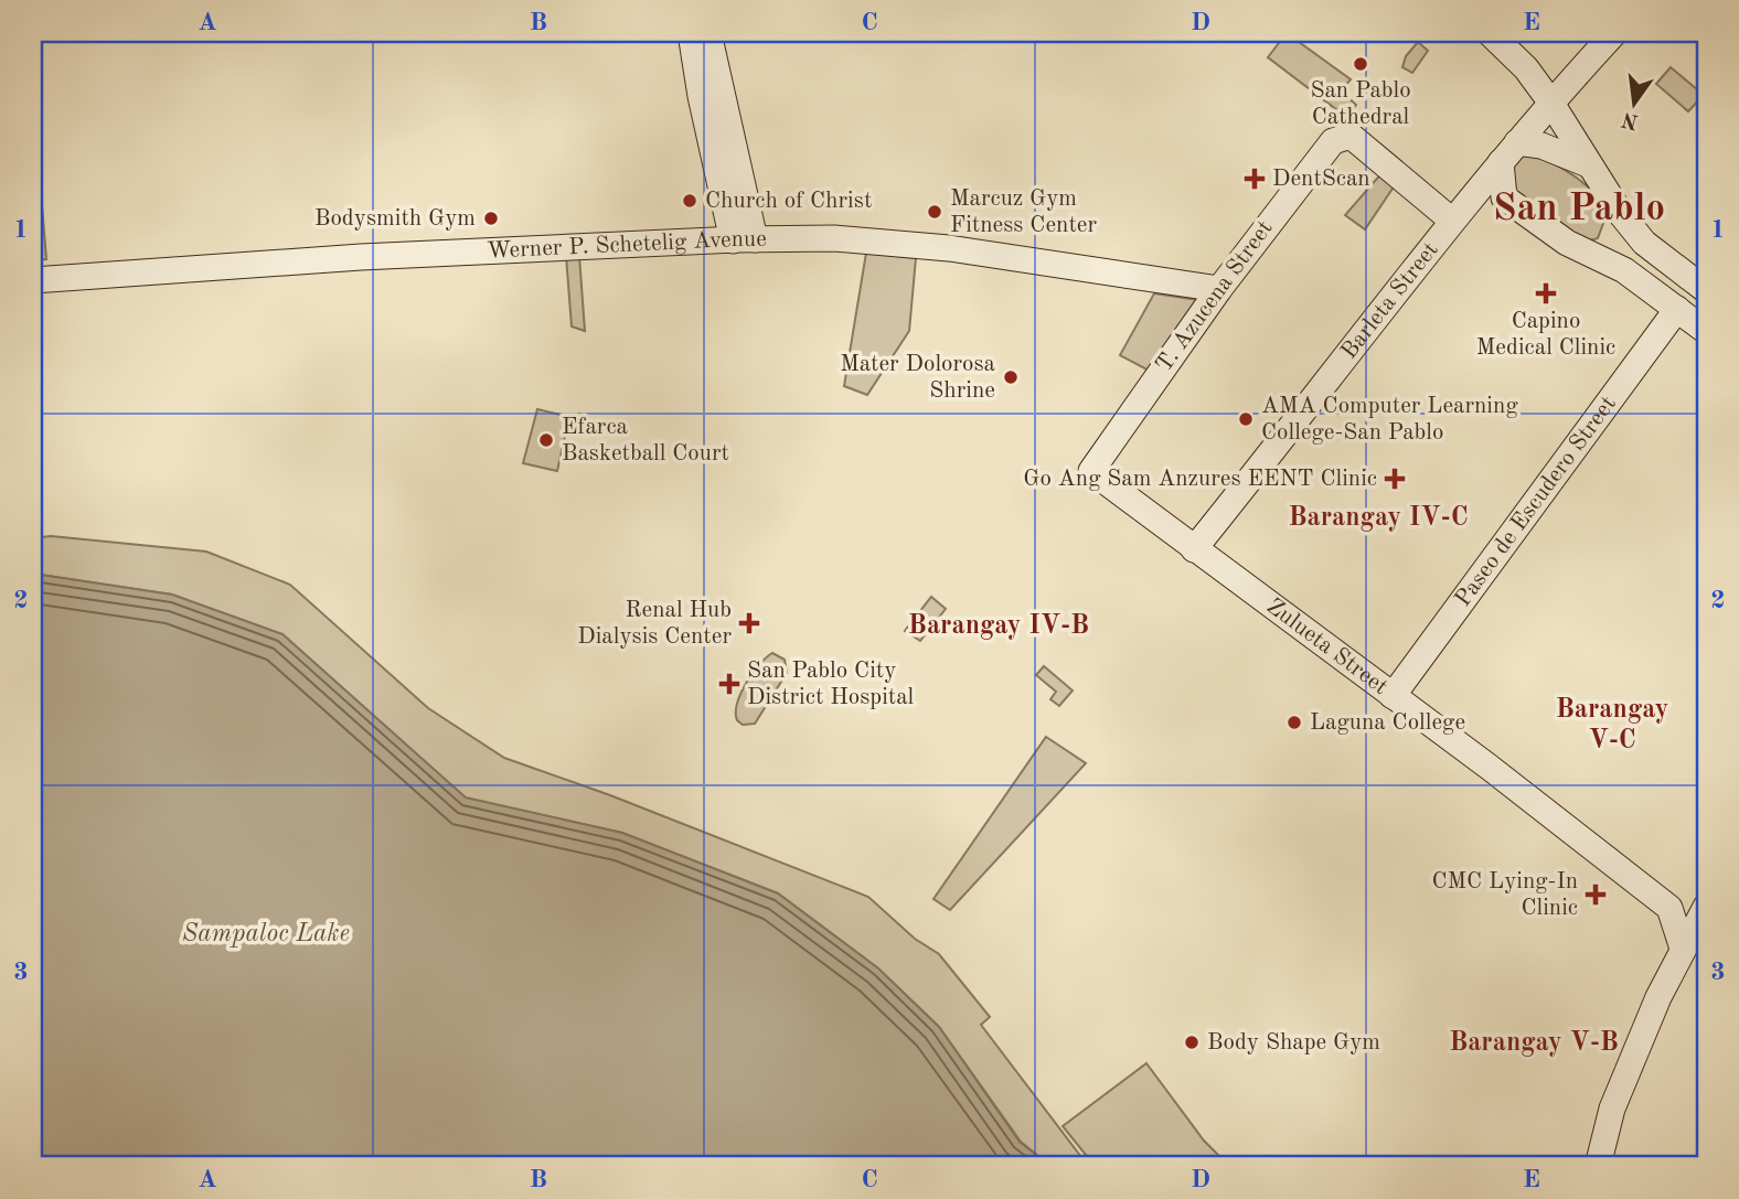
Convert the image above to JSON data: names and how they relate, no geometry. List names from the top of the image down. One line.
{"streets":{"main road":["Werner P. Schetelig Avenue","T. Azucena Street","Barleta Street","Paseo de Escudero Street","Zulueta Street"]},"crossings":[["Werner P. Schetelig Avenue","T. Azucena Street"],["T. Azucena Street","Barleta Street"],["T. Azucena Street","Zulueta Street"],["Barleta Street","Zulueta Street"],["Paseo de Escudero Street","Zulueta Street"]],"districts":["San Pablo","Barangay IV-C","Barangay IV-B","Barangay V-C","Barangay V-B"],"water":["Sampaloc Lake"],"places":{"other":["San Pablo Cathedral","Church of Christ","Marcuz Gym Fitness Center","Bodysmith Gym","Mater Dolorosa Shrine","AMA Computer Learning College-San Pablo","Efarca Basketball Court","Laguna College","Body Shape Gym"],"health":["DentScan","Capino Medical Clinic","Go Ang Sam Anzures EENT Clinic","Renal Hub Dialysis Center","San Pablo City District Hospital","CMC Lying-In Clinic"]},"north":"bottom","grid":{"columns":["A","B","C","D","E"],"rows":["1","2","3"]}}
